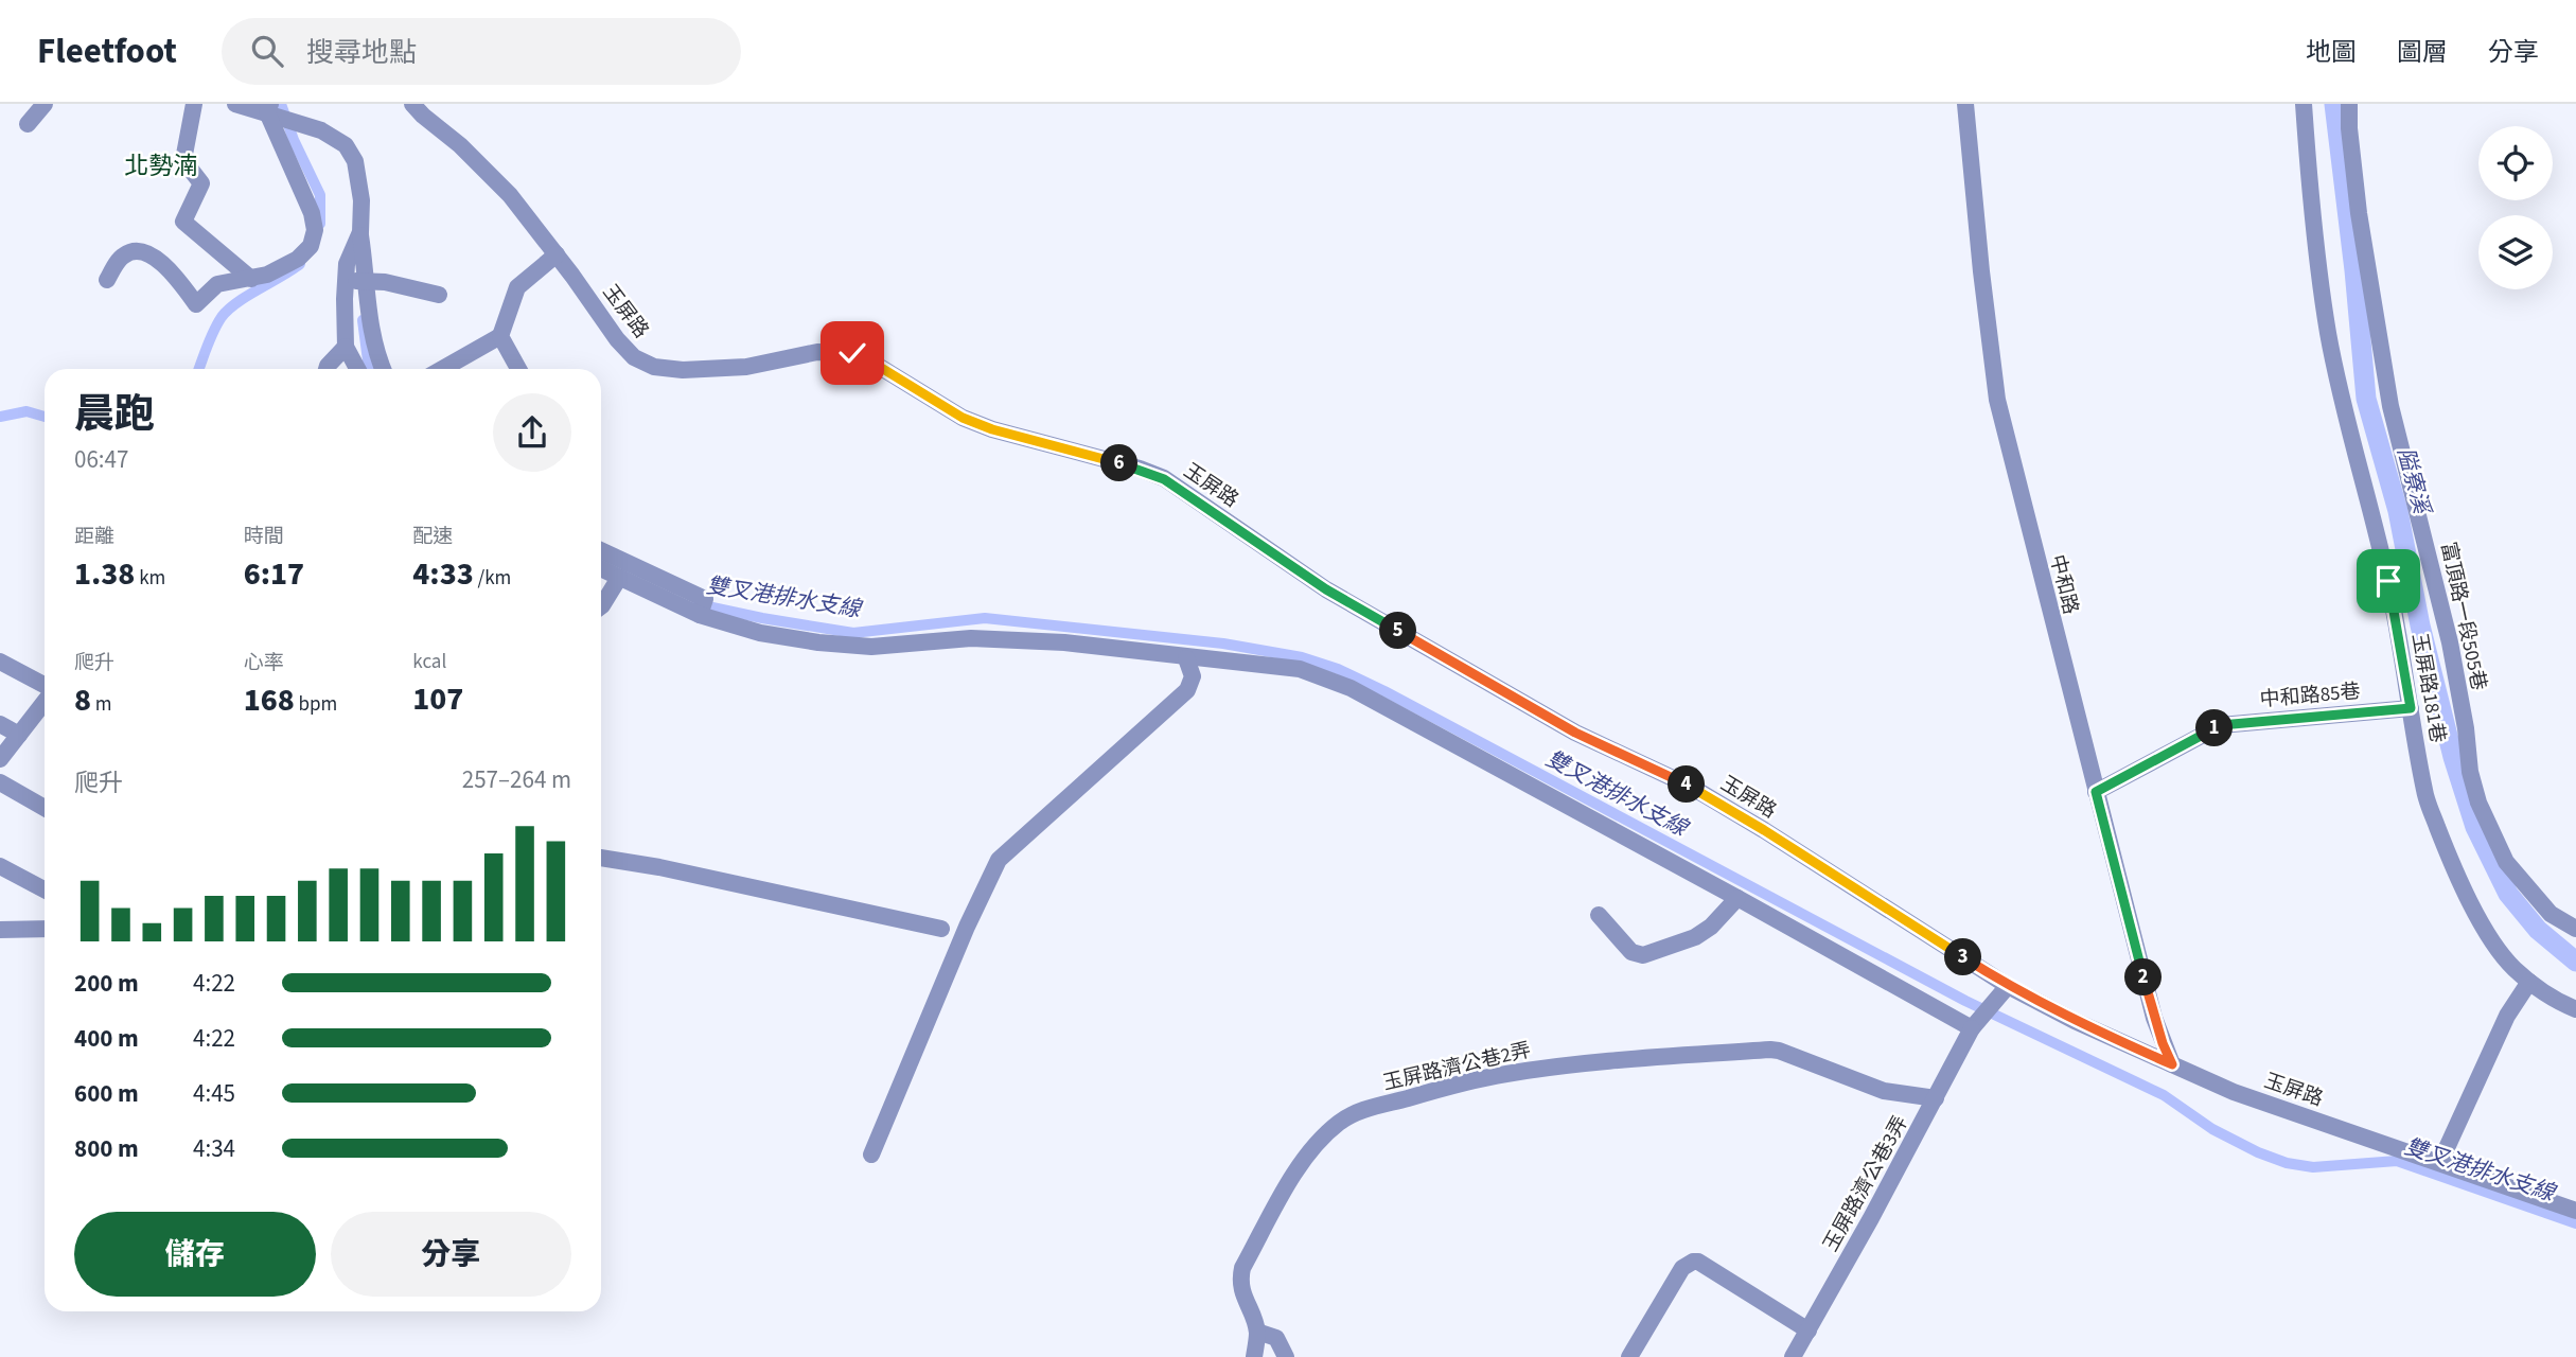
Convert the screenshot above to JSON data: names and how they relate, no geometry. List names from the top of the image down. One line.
{"streets":{"street":["玉屏路","中和路","富頂路一段505巷","玉屏路181巷","中和路85巷","玉屏路濟公巷2弄","玉屏路濟公巷3弄"]},"crossings":[["玉屏路","中和路"],["中和路","中和路85巷"],["玉屏路181巷","中和路85巷"],["玉屏路濟公巷2弄","玉屏路濟公巷3弄"]],"districts":["北勢湳"],"water":["隘寮溪","雙叉港排水支線"],"page":{"header":"Fleetfoot","search":"搜尋地點","nav":["地圖","圖層","分享"],"heading":["晨跑","06:47"],"pins":["6","5","1","4","3","2"],"stats":[["距離","1.38 km"],["時間","6:17"],["配速","4:33 /km"],["爬升","8 m"],["心率","168 bpm"],["kcal","107"]],"chart":["爬升","257–264 m"],"list":[{"name":"200 m","note":"4:22"},{"name":"400 m","note":"4:22"},{"name":"600 m","note":"4:45"},{"name":"800 m","note":"4:34"}],"buttons":["儲存","分享"]}}
